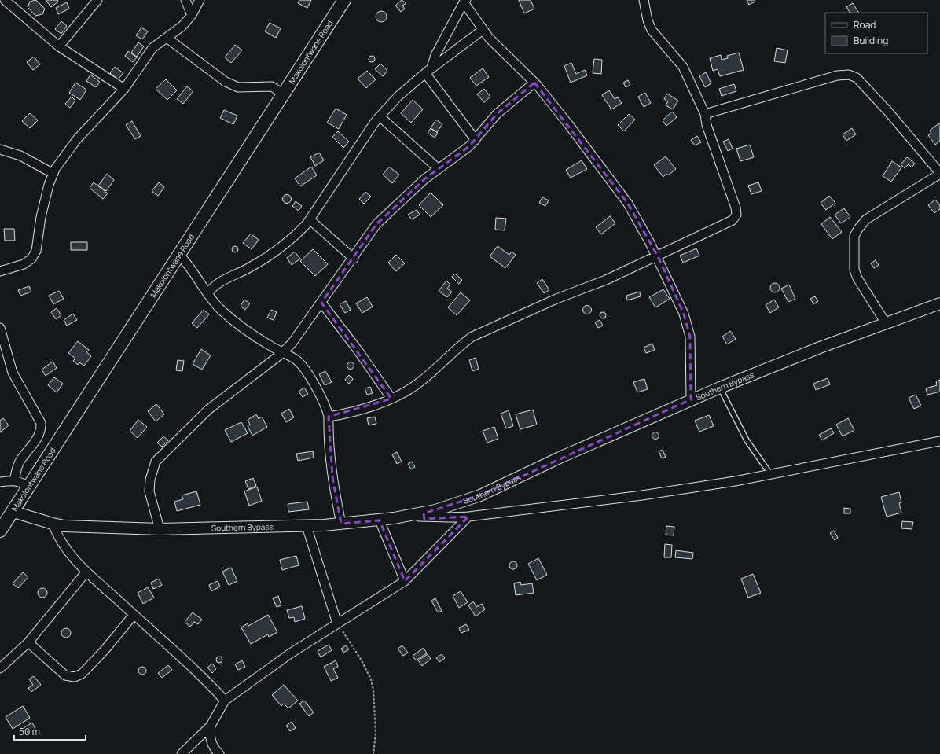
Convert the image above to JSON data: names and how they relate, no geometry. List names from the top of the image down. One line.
{"streets":{"main road":["Makolontwane Road"],"street":["Southern Bypass"]},"crossings":[["Makolontwane Road","Southern Bypass"]],"legend":["Road","Building"],"scale_bar":"50 m"}
